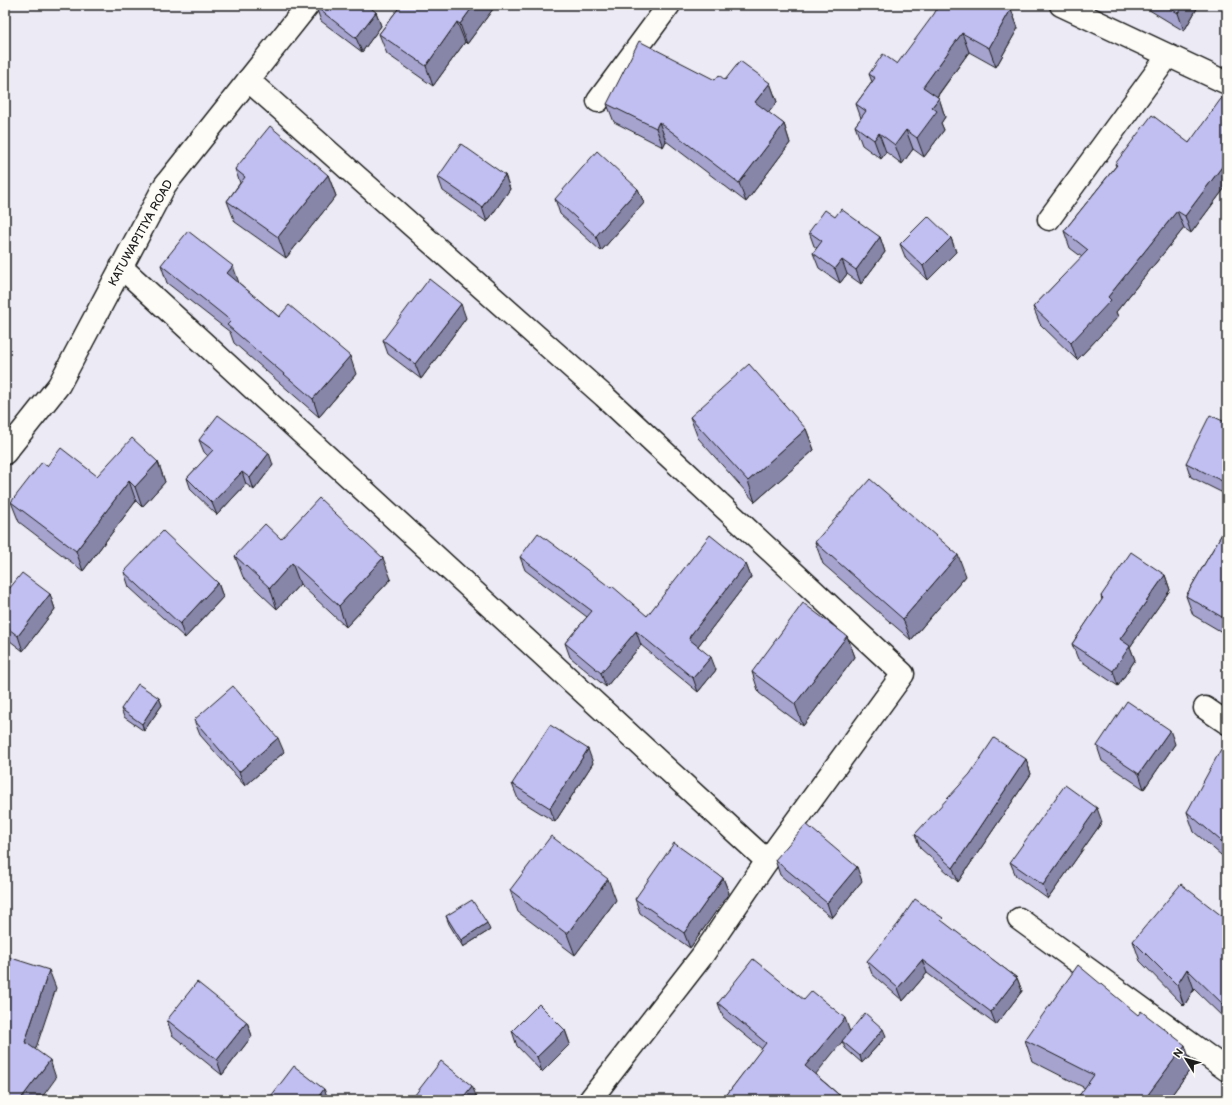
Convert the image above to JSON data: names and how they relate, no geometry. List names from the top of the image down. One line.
{"streets":{"street":["KATUWAPITIYA ROAD"]},"north":"top left"}
